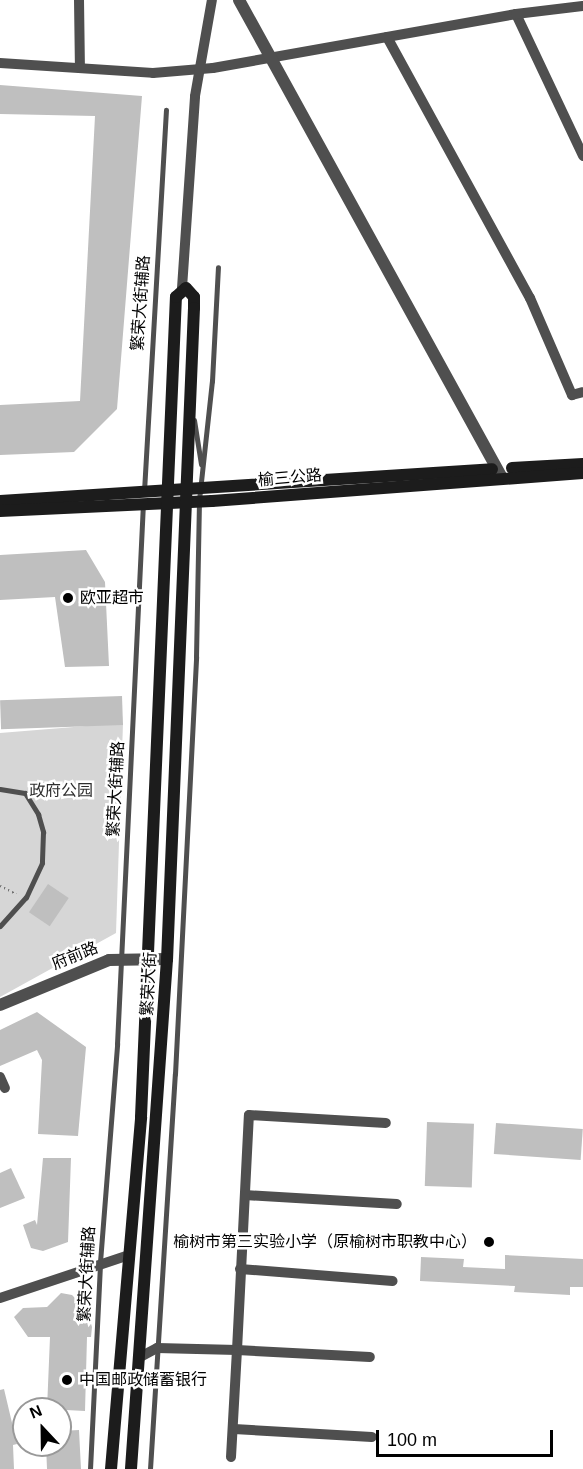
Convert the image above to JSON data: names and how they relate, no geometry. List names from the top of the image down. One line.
{"streets":{"main road":["榆三公路","繁荣大街"],"street":["府前路"],"lane":["繁荣大街辅路"]},"crossings":[["繁荣大街辅路","榆三公路"],["繁荣大街辅路","府前路"],["榆三公路","繁荣大街"],["府前路","繁荣大街"]],"parks":["政府公园"],"places":["欧亚超市","榆树市第三实验小学（原榆树市职教中心）","中国邮政储蓄银行"],"scale_bar":"100 m","north":"top"}
